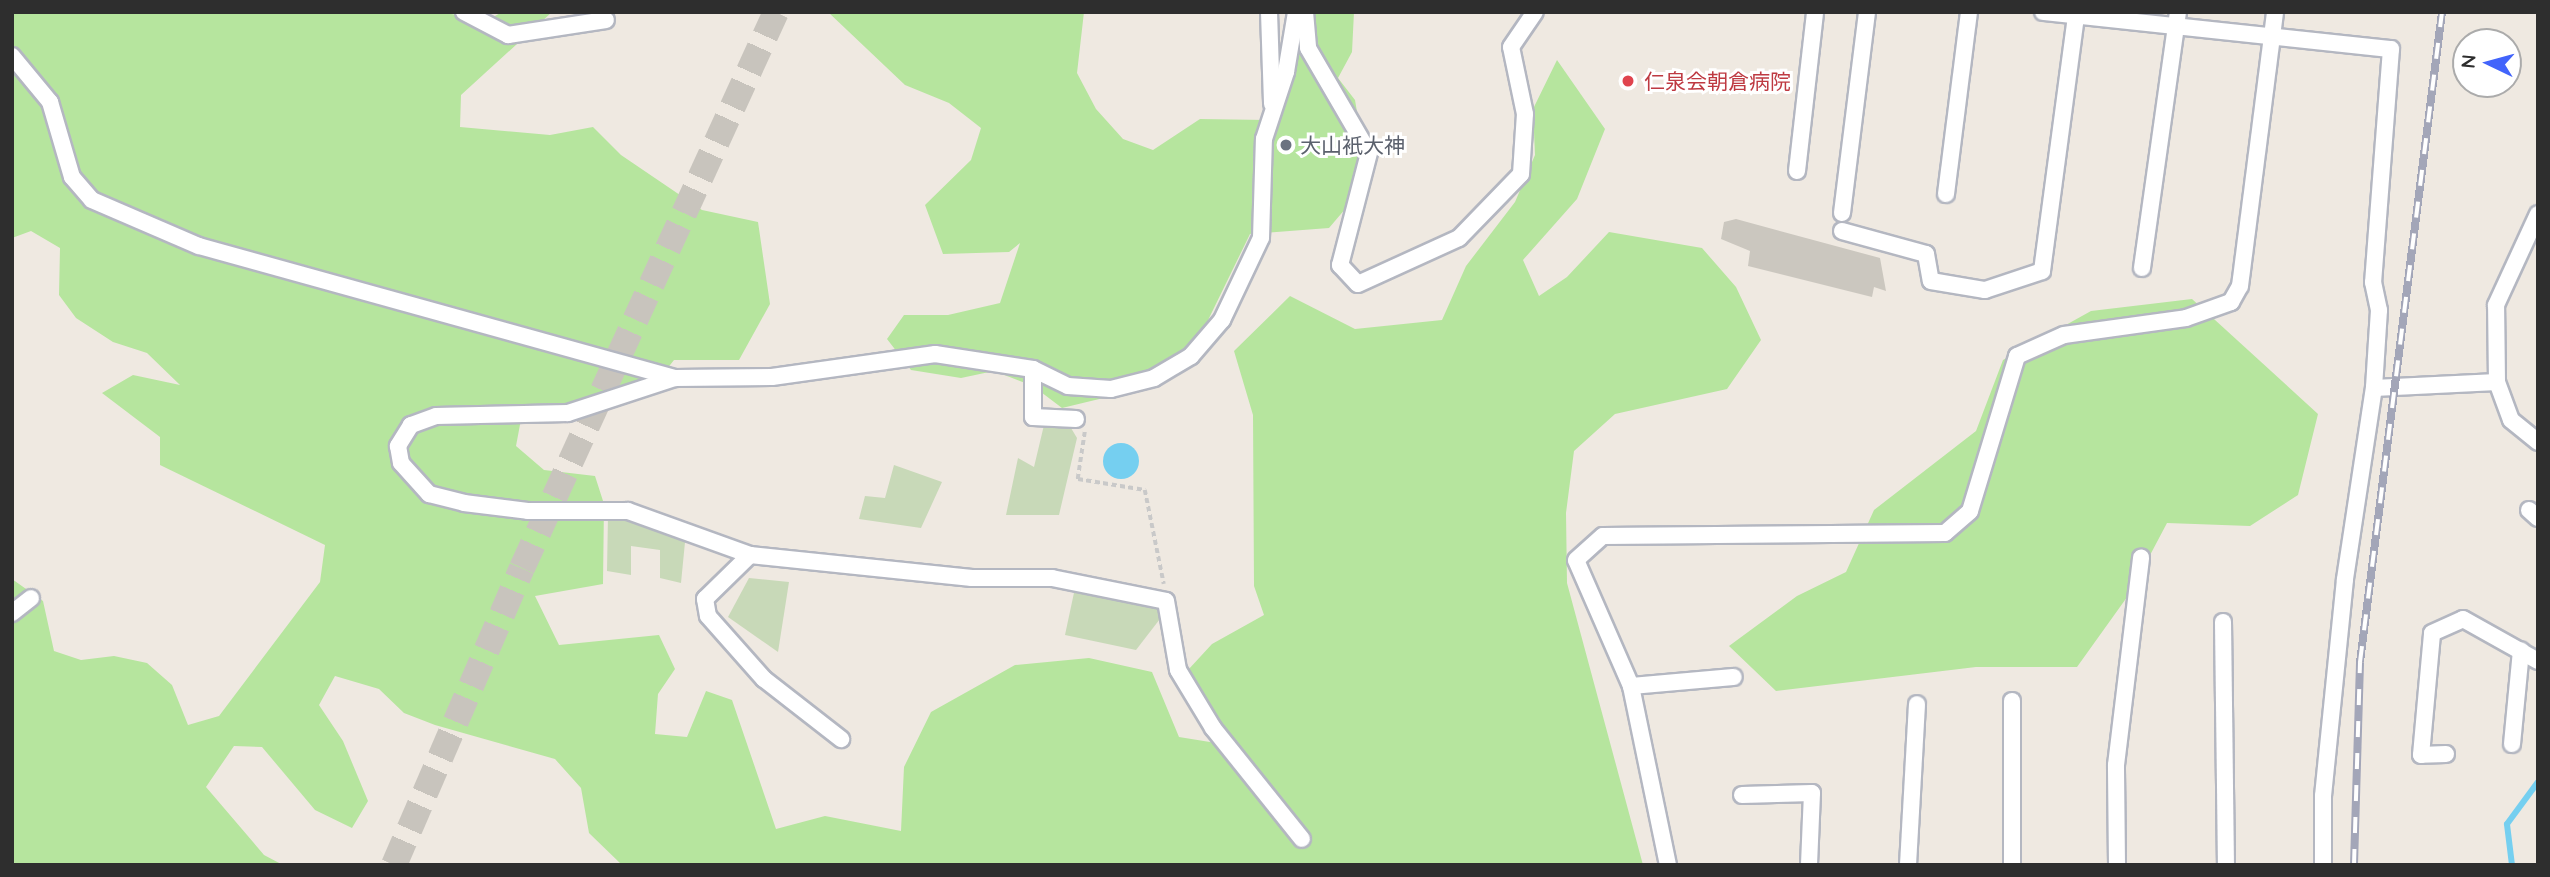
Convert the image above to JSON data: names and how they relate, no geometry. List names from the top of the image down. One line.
{"places":["仁泉会朝倉病院","大山衹大神"],"north":"left"}
